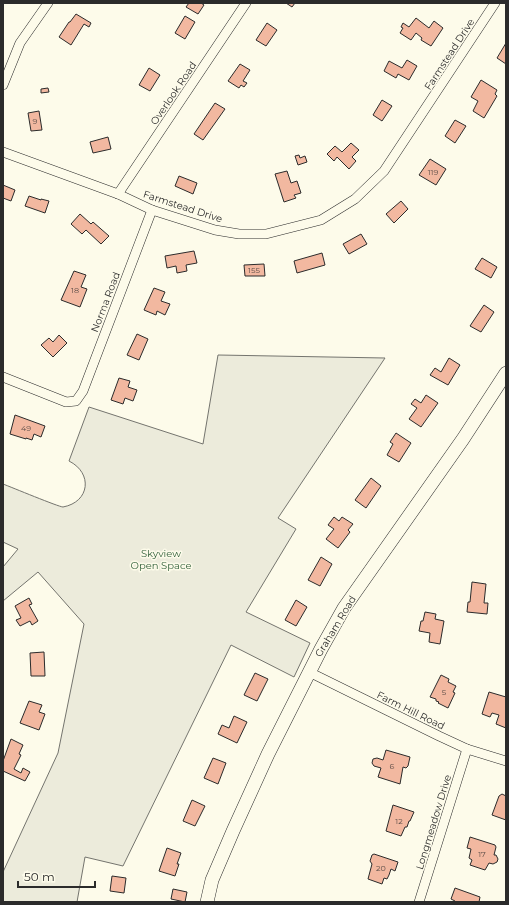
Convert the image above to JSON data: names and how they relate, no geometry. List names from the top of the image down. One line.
{"streets":{"street":["Farmstead Drive","Overlook Road","Norma Road","Graham Road","Farm Hill Road","Longmeadow Drive"]},"crossings":[["Farmstead Drive","Overlook Road"],["Farmstead Drive","Norma Road"],["Graham Road","Farm Hill Road"],["Farm Hill Road","Longmeadow Drive"]],"parks":["Skyview Open Space"],"house_numbers":["9","119","155","18","49","5","6","12","17","20"],"scale_bar":"50 m"}
